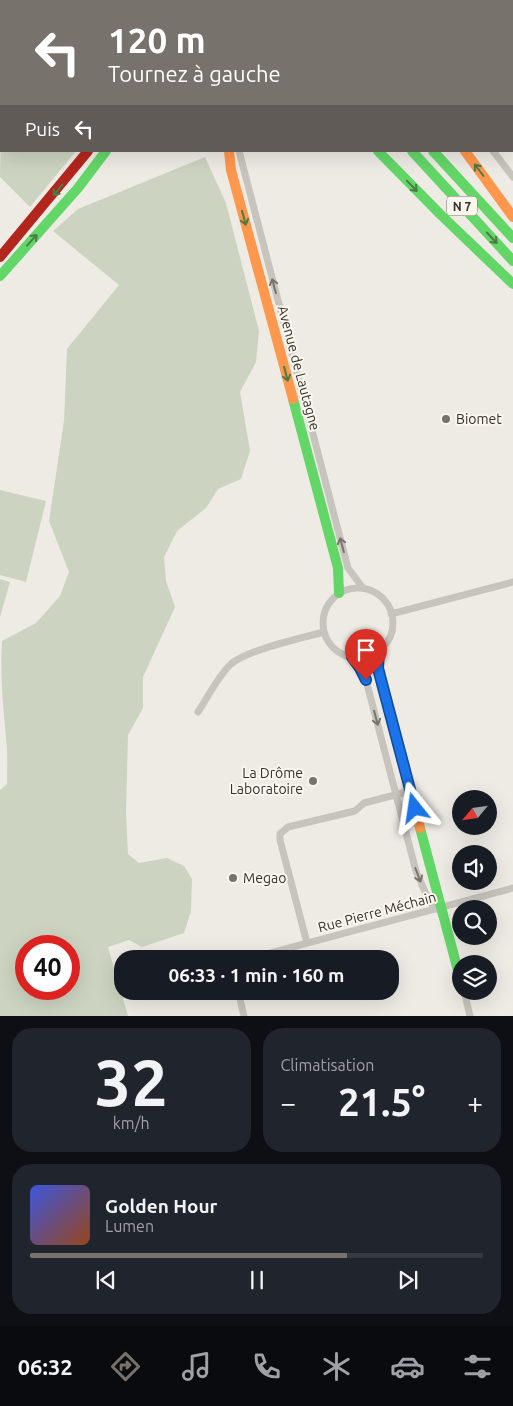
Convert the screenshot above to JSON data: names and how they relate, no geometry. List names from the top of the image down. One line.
{"streets":{"main road":["N 7","Avenue de Lautagne"],"street":["Rue Pierre Méchain"]},"places":["Biomet","La Drôme Laboratoire","Megao"],"north":"bottom left","page":{"turn":["120 m","Tournez à gauche"],"then":"Puis","limit":"40","trip":"06:33 · 1 min · 160 m","tile":[["32","km/h"],"Climatisation"],"heat":["−","21.5°","+"],"song":["Golden Hour","Lumen"],"tabs":"06:32"}}
